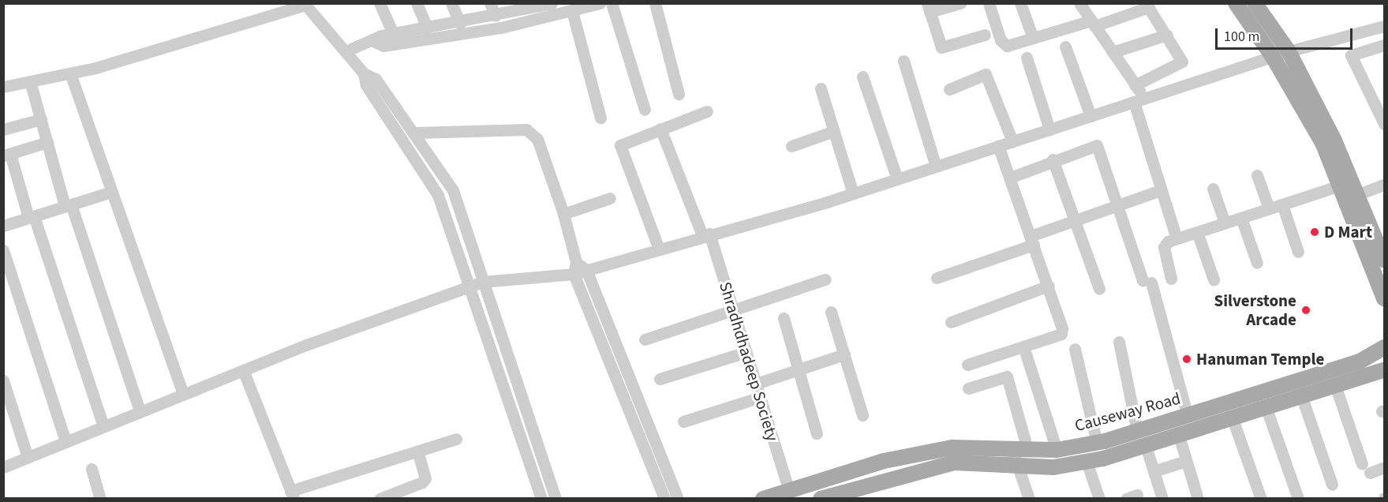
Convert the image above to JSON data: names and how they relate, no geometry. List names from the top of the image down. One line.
{"streets":{"main road":["Causeway Road"],"street":["Shradhdhadeep Society"]},"crossings":[["Shradhdhadeep Society","Causeway Road"]],"places":["D Mart","Silverstone Arcade","Hanuman Temple"],"scale_bar":"100 m"}
